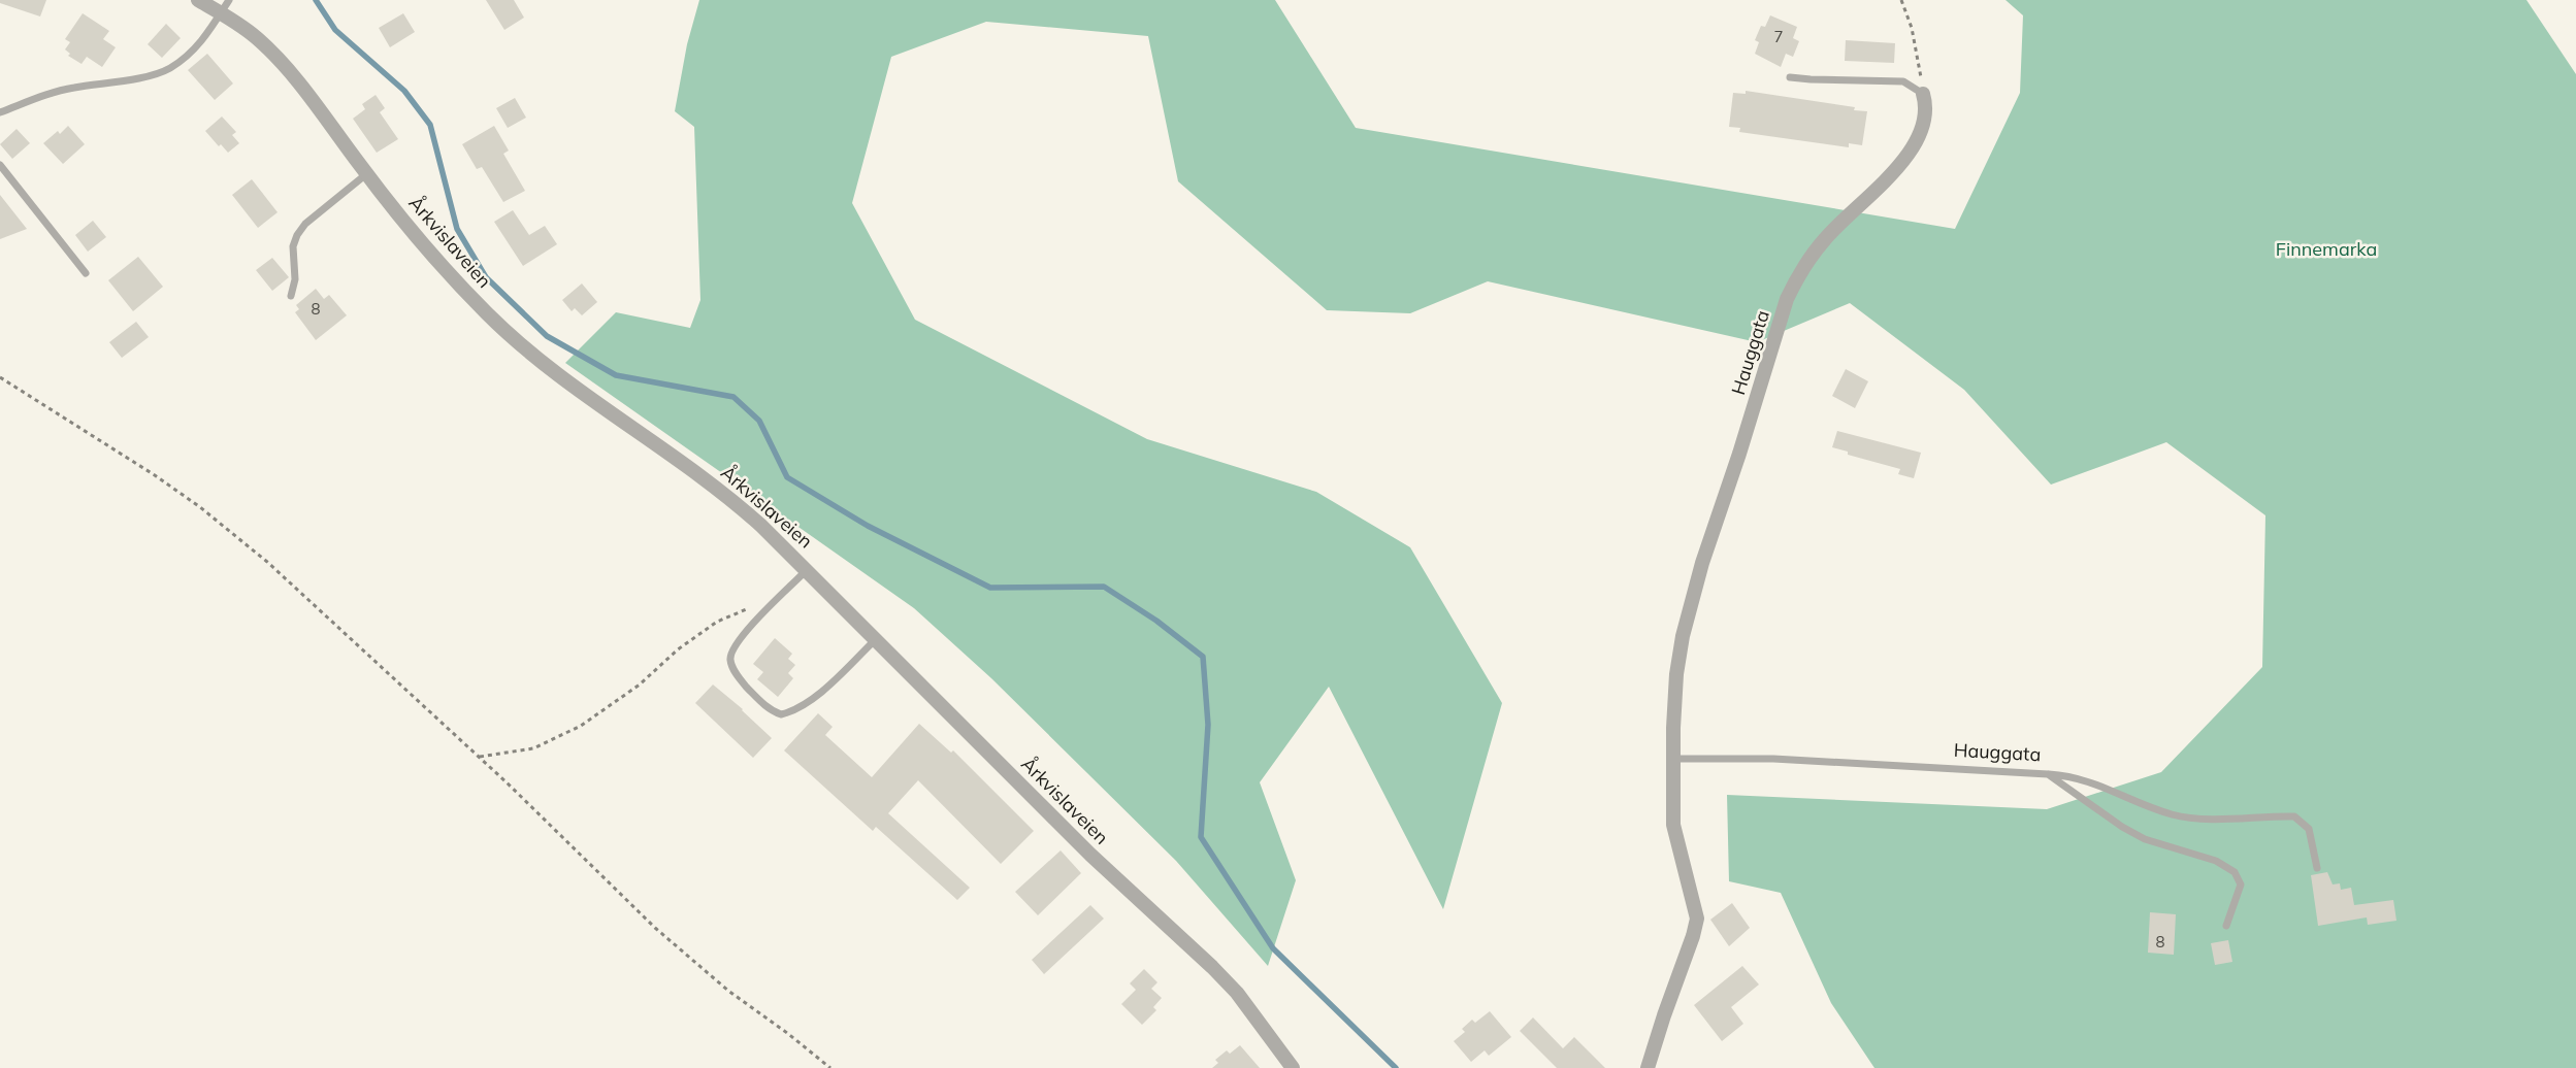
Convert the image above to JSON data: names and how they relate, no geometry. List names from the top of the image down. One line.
{"streets":{"street":["Årkvislaveien","Hauggata"]},"parks":["Finnemarka"],"house_numbers":["7","8","8"]}
